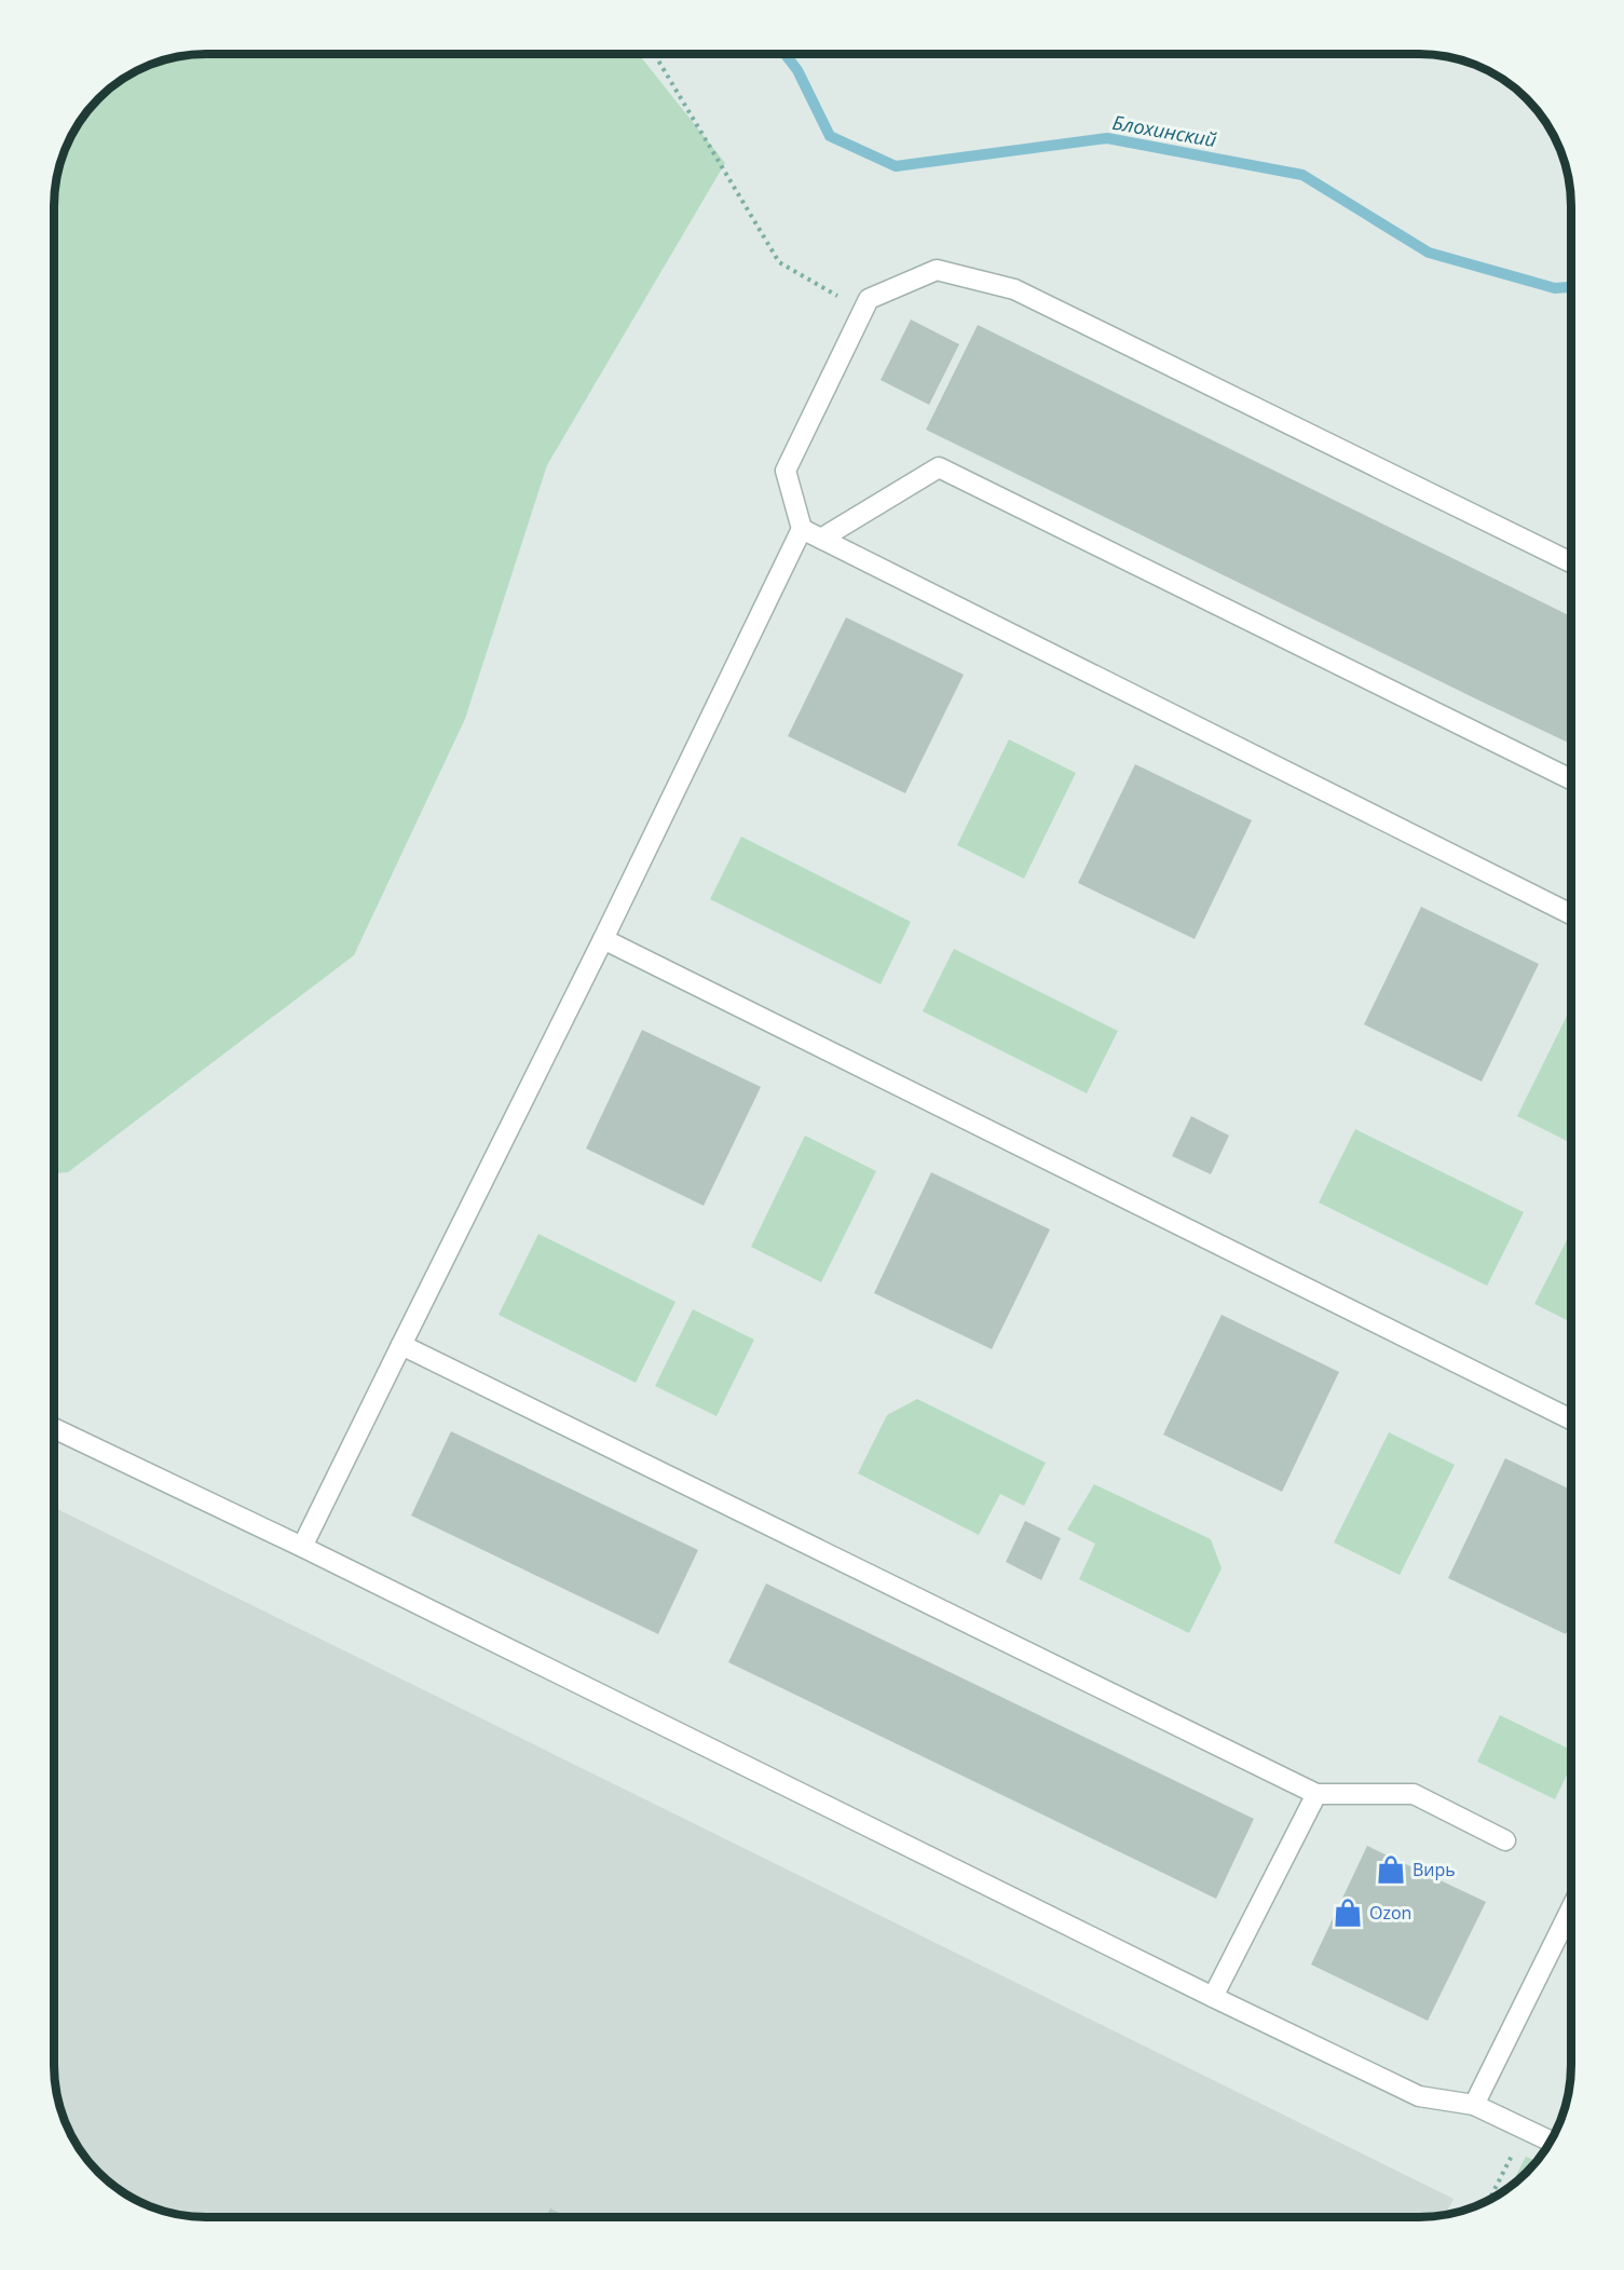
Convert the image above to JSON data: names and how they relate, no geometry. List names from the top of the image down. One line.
{"water":["Блохинский"],"places":{"shop":["Вирь","Ozon"]}}
